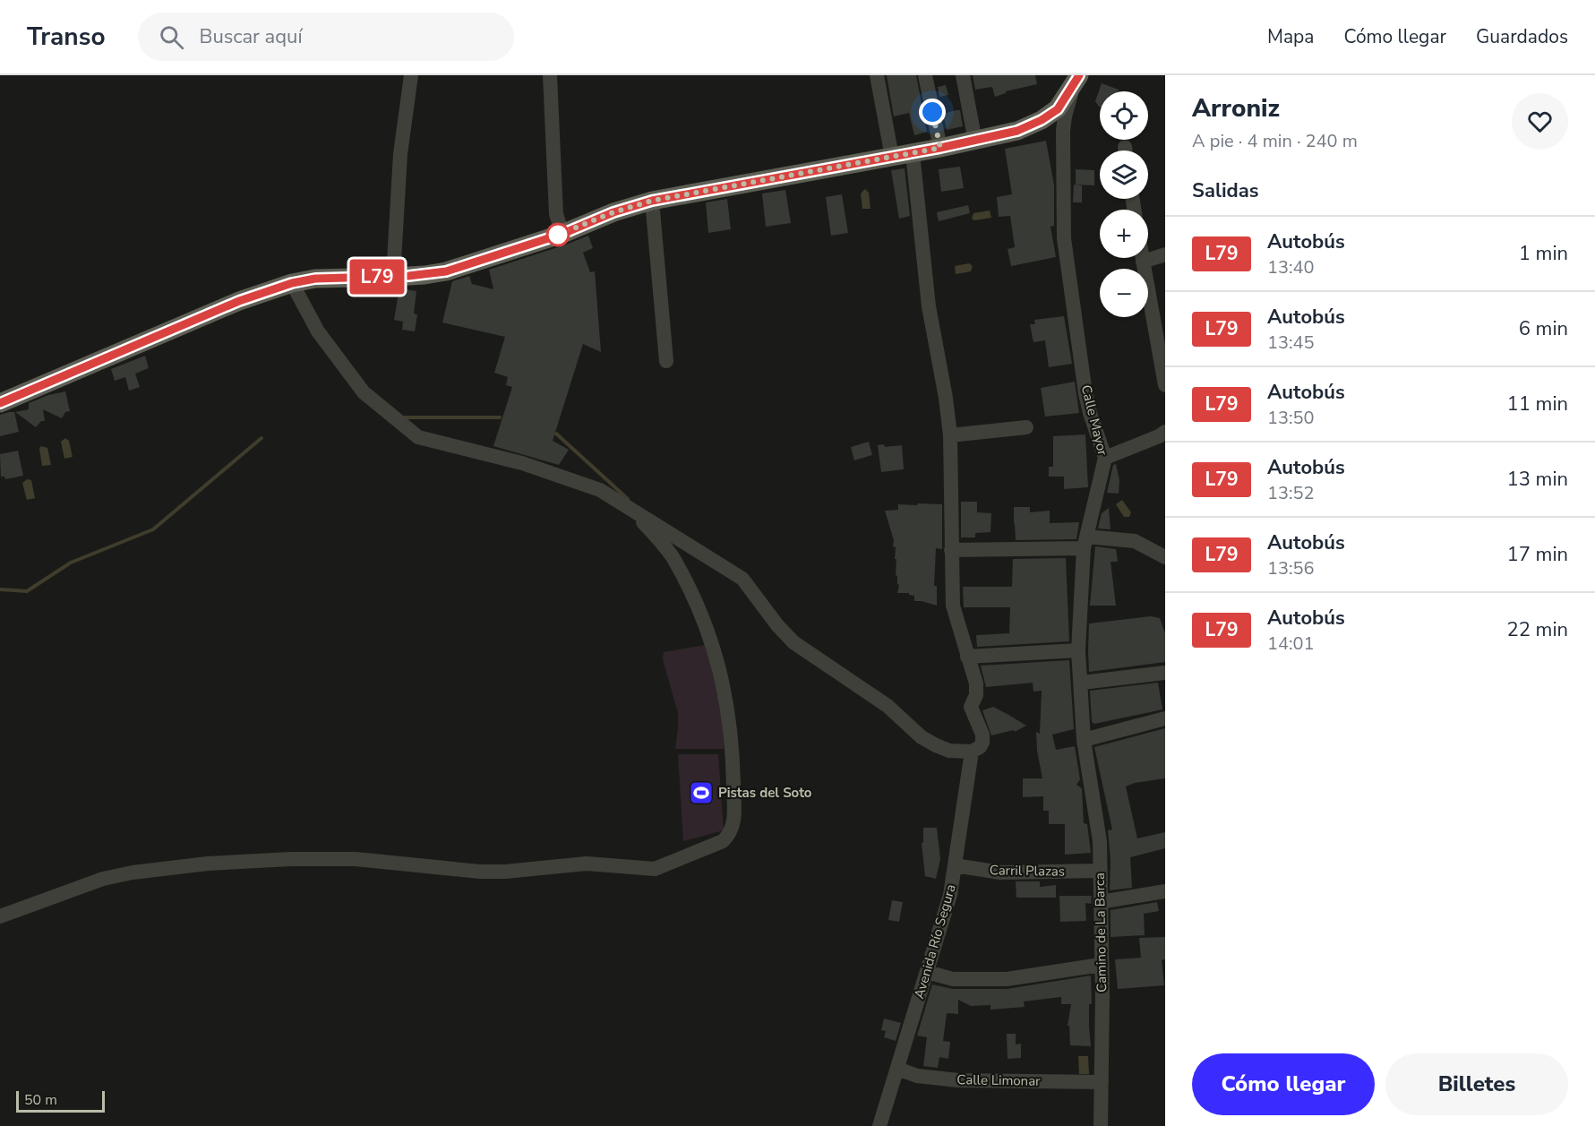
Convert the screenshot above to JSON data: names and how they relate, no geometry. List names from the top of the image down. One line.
{"streets":{"street":["Calle Mayor","Carril Plazas","Camino de La Barca","Avenida Río Segura","Calle Limonar"]},"crossings":[["Calle Mayor","Camino de La Barca"],["Carril Plazas","Camino de La Barca"],["Carril Plazas","Avenida Río Segura"],["Camino de La Barca","Calle Limonar"],["Avenida Río Segura","Calle Limonar"]],"places":{"sports":["Pistas del Soto"]},"lines":["bus line L79"],"scale_bar":"50 m","page":{"header":"Transo","search":"Buscar aquí","nav":["Mapa","Cómo llegar","Guardados"],"on_map":"L79","heading":[["Arroniz","A pie · 4 min · 240 m"],"Salidas"],"map_buttons":["+","−"],"list":[{"mark":"L79","name":"Autobús","note":"13:40","value":"1 min"},{"mark":"L79","name":"Autobús","note":"13:45","value":"6 min"},{"mark":"L79","name":"Autobús","note":"13:50","value":"11 min"},{"mark":"L79","name":"Autobús","note":"13:52","value":"13 min"},{"mark":"L79","name":"Autobús","note":"13:56","value":"17 min"},{"mark":"L79","name":"Autobús","note":"14:01","value":"22 min"}],"buttons":["Cómo llegar","Billetes"],"scale":"50 m"}}
